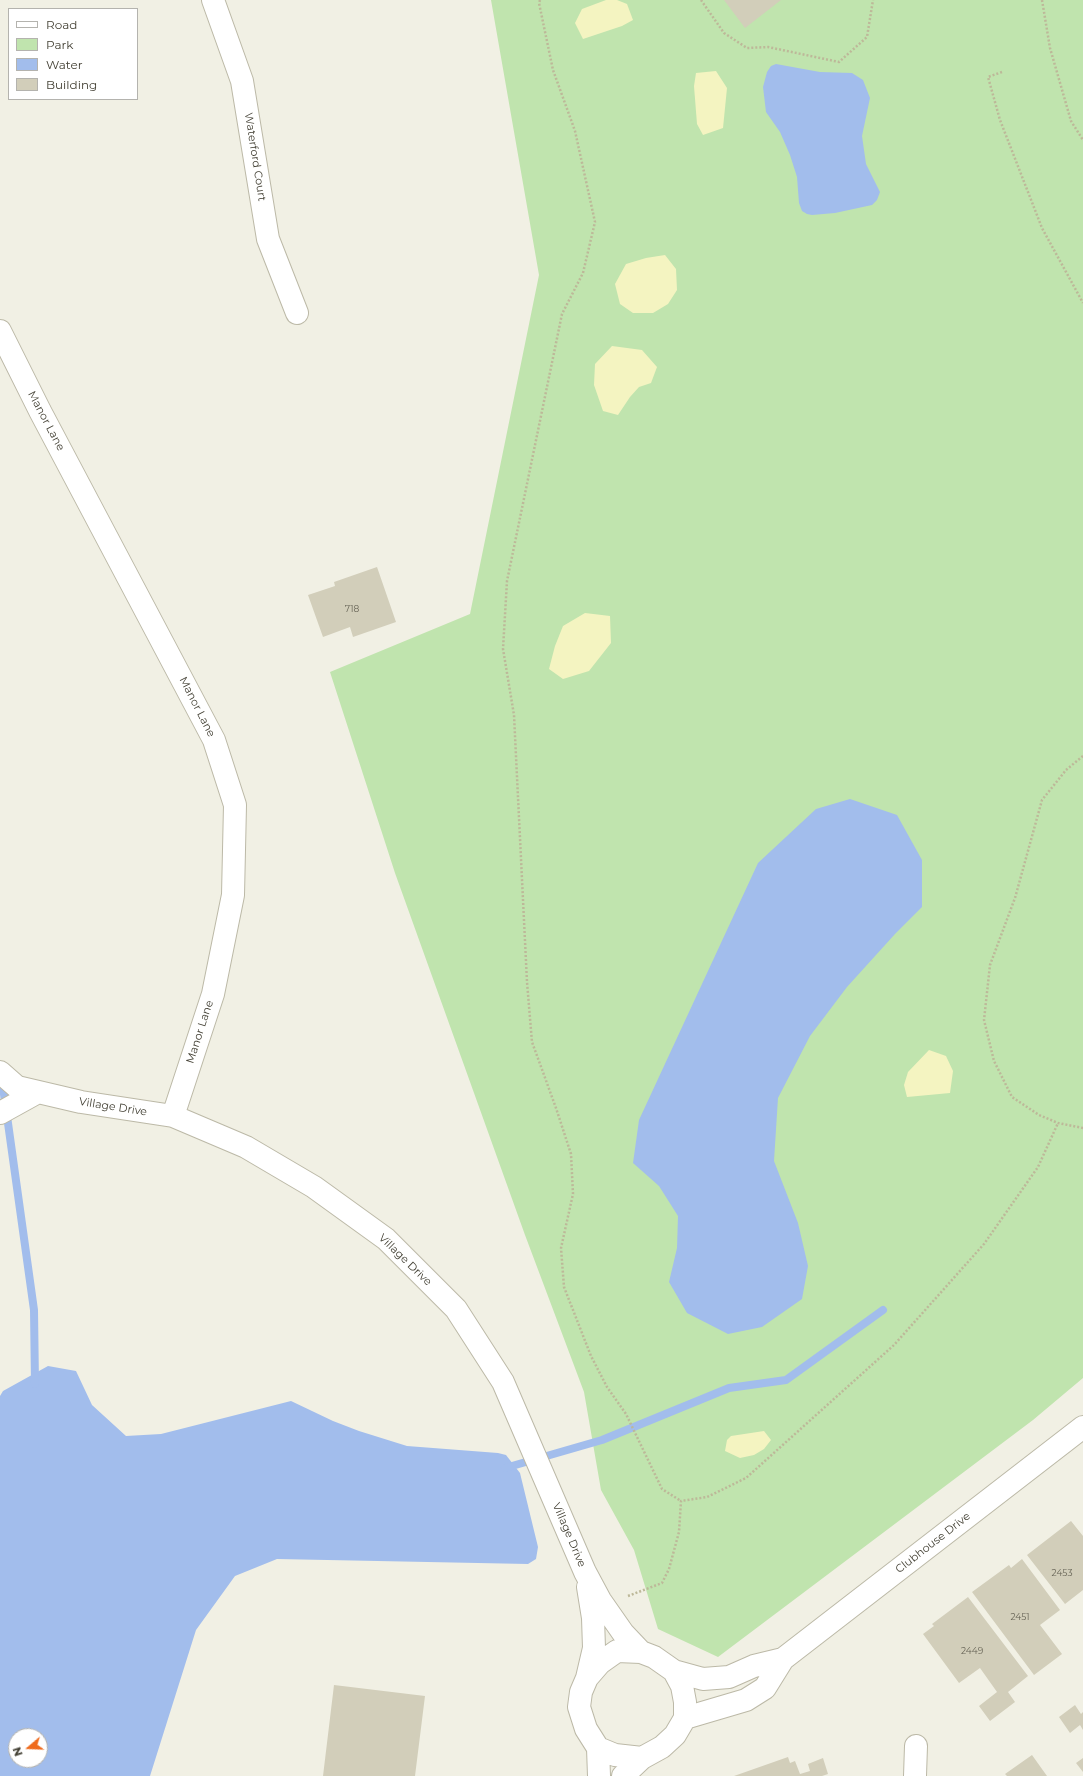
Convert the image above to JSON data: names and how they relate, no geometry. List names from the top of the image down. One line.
{"streets":{"street":["Waterford Court","Manor Lane","Village Drive","Clubhouse Drive"]},"crossings":[["Manor Lane","Village Drive"],["Village Drive","Clubhouse Drive"]],"house_numbers":["718","2453","2451","2449"],"legend":["Road","Park","Water","Building"],"north":"left"}
